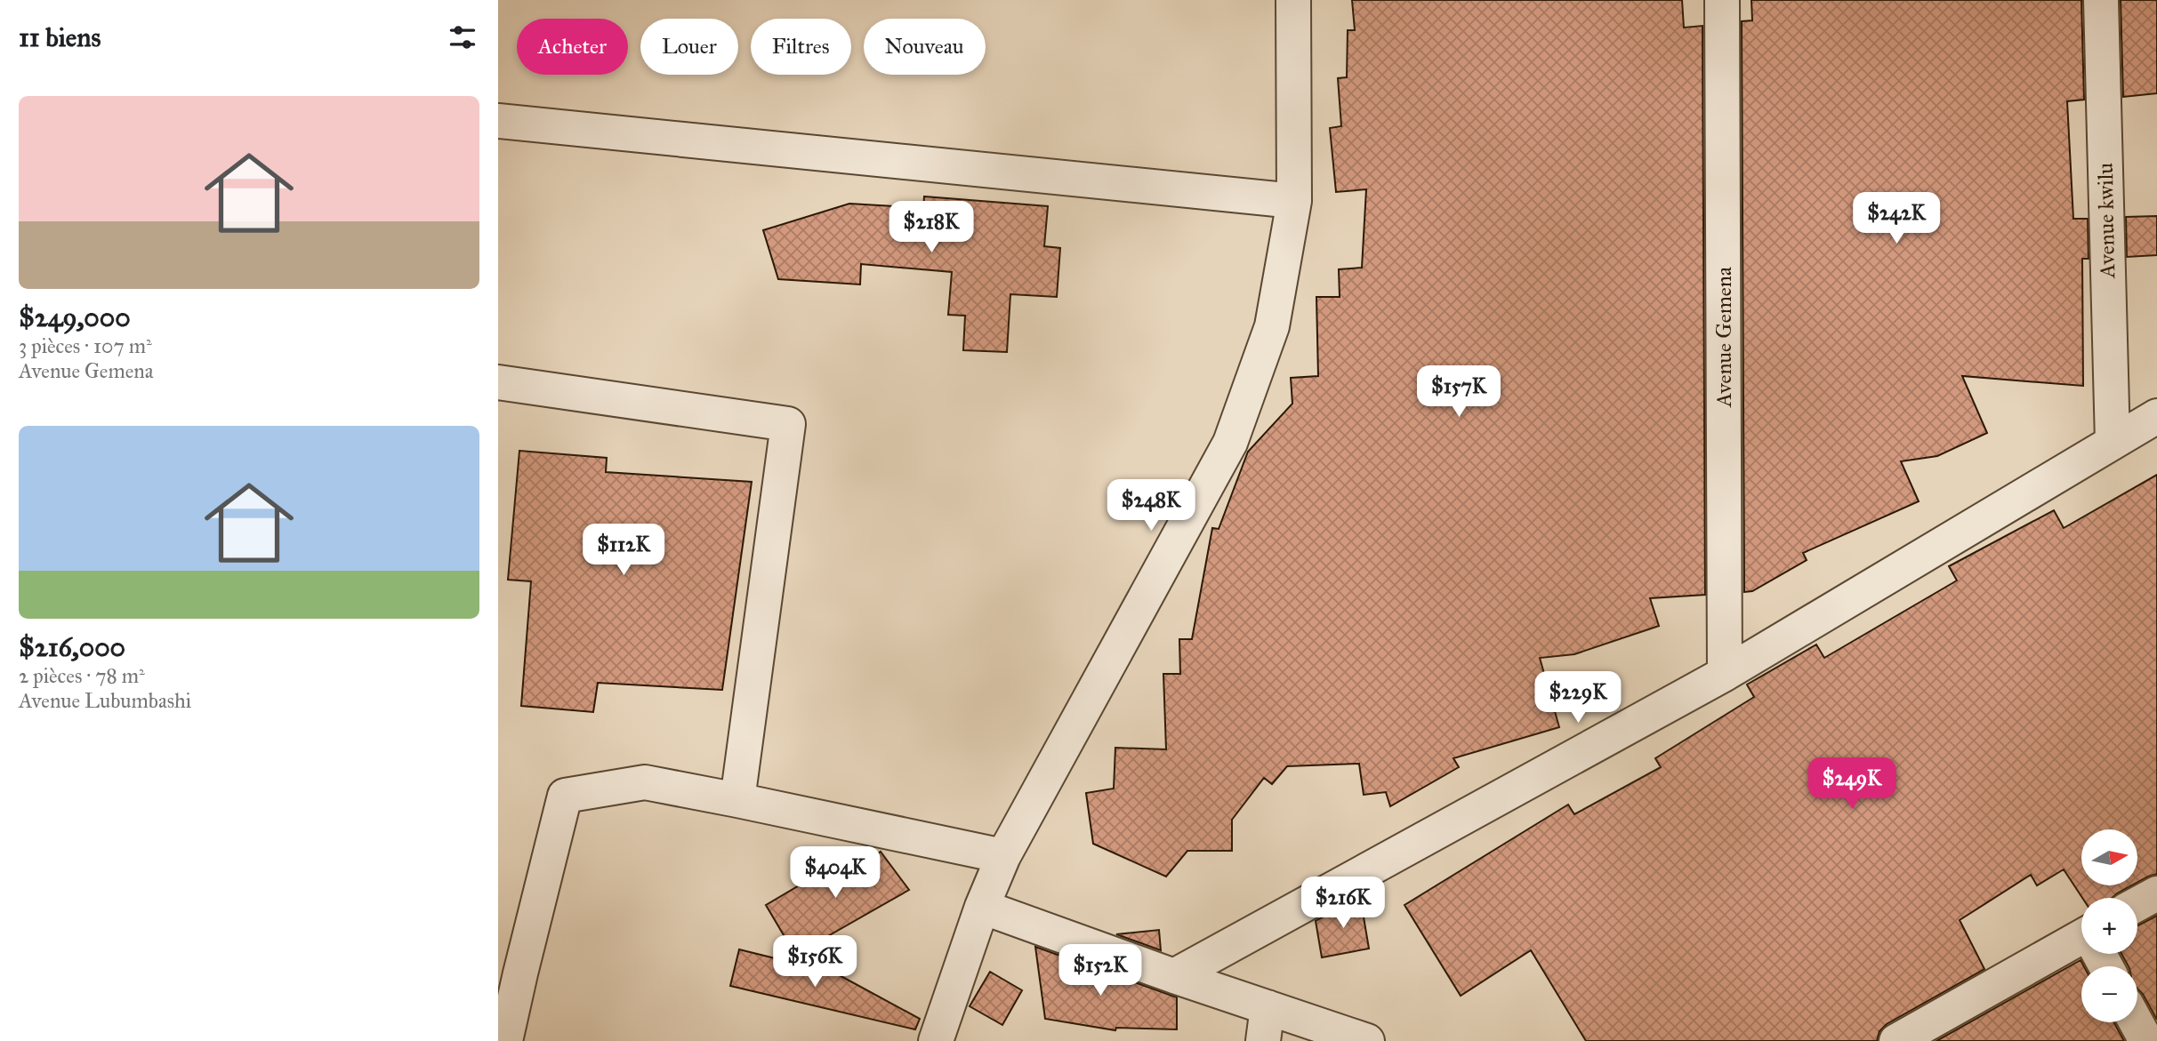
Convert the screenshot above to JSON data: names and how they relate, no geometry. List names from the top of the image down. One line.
{"streets":{"street":["Avenue kwilu","Avenue Gemena"]},"north":"right","page":{"heading":"11 biens","chip":["Acheter","Louer","Filtres","Nouveau"],"list":[{"name":"$249,000","note":"3 pièces · 107 m² · Avenue Gemena"},{"name":"$216,000","note":"2 pièces · 78 m² · Avenue Lubumbashi"}],"price":["$242K","$218K","$157K","$248K","$112K","$229K","$249K","$404K","$216K","$156K","$152K"],"map_buttons":["+","−"]}}
